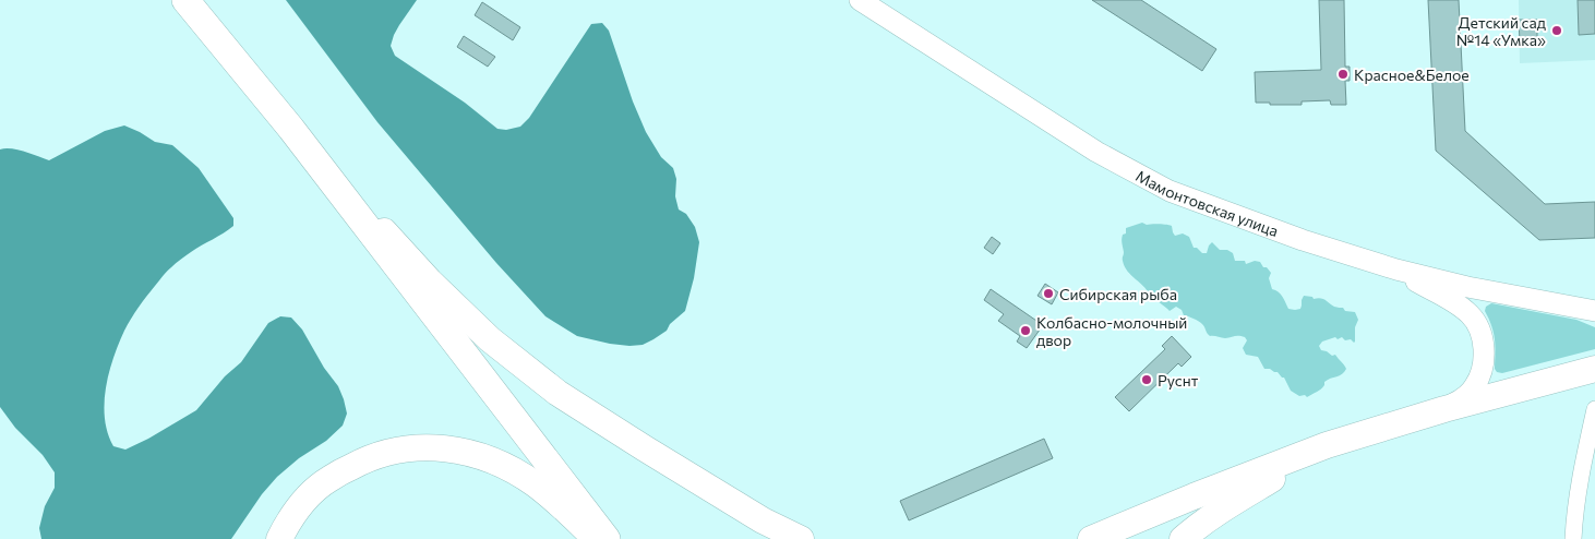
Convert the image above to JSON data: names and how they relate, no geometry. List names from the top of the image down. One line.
{"streets":{"street":["Мамонтовская улица"]},"places":["Детский сад №14 «Умка»","Красное&Белое","Сибирская рыба","Колбасно-молочный двор","Руснт"]}
